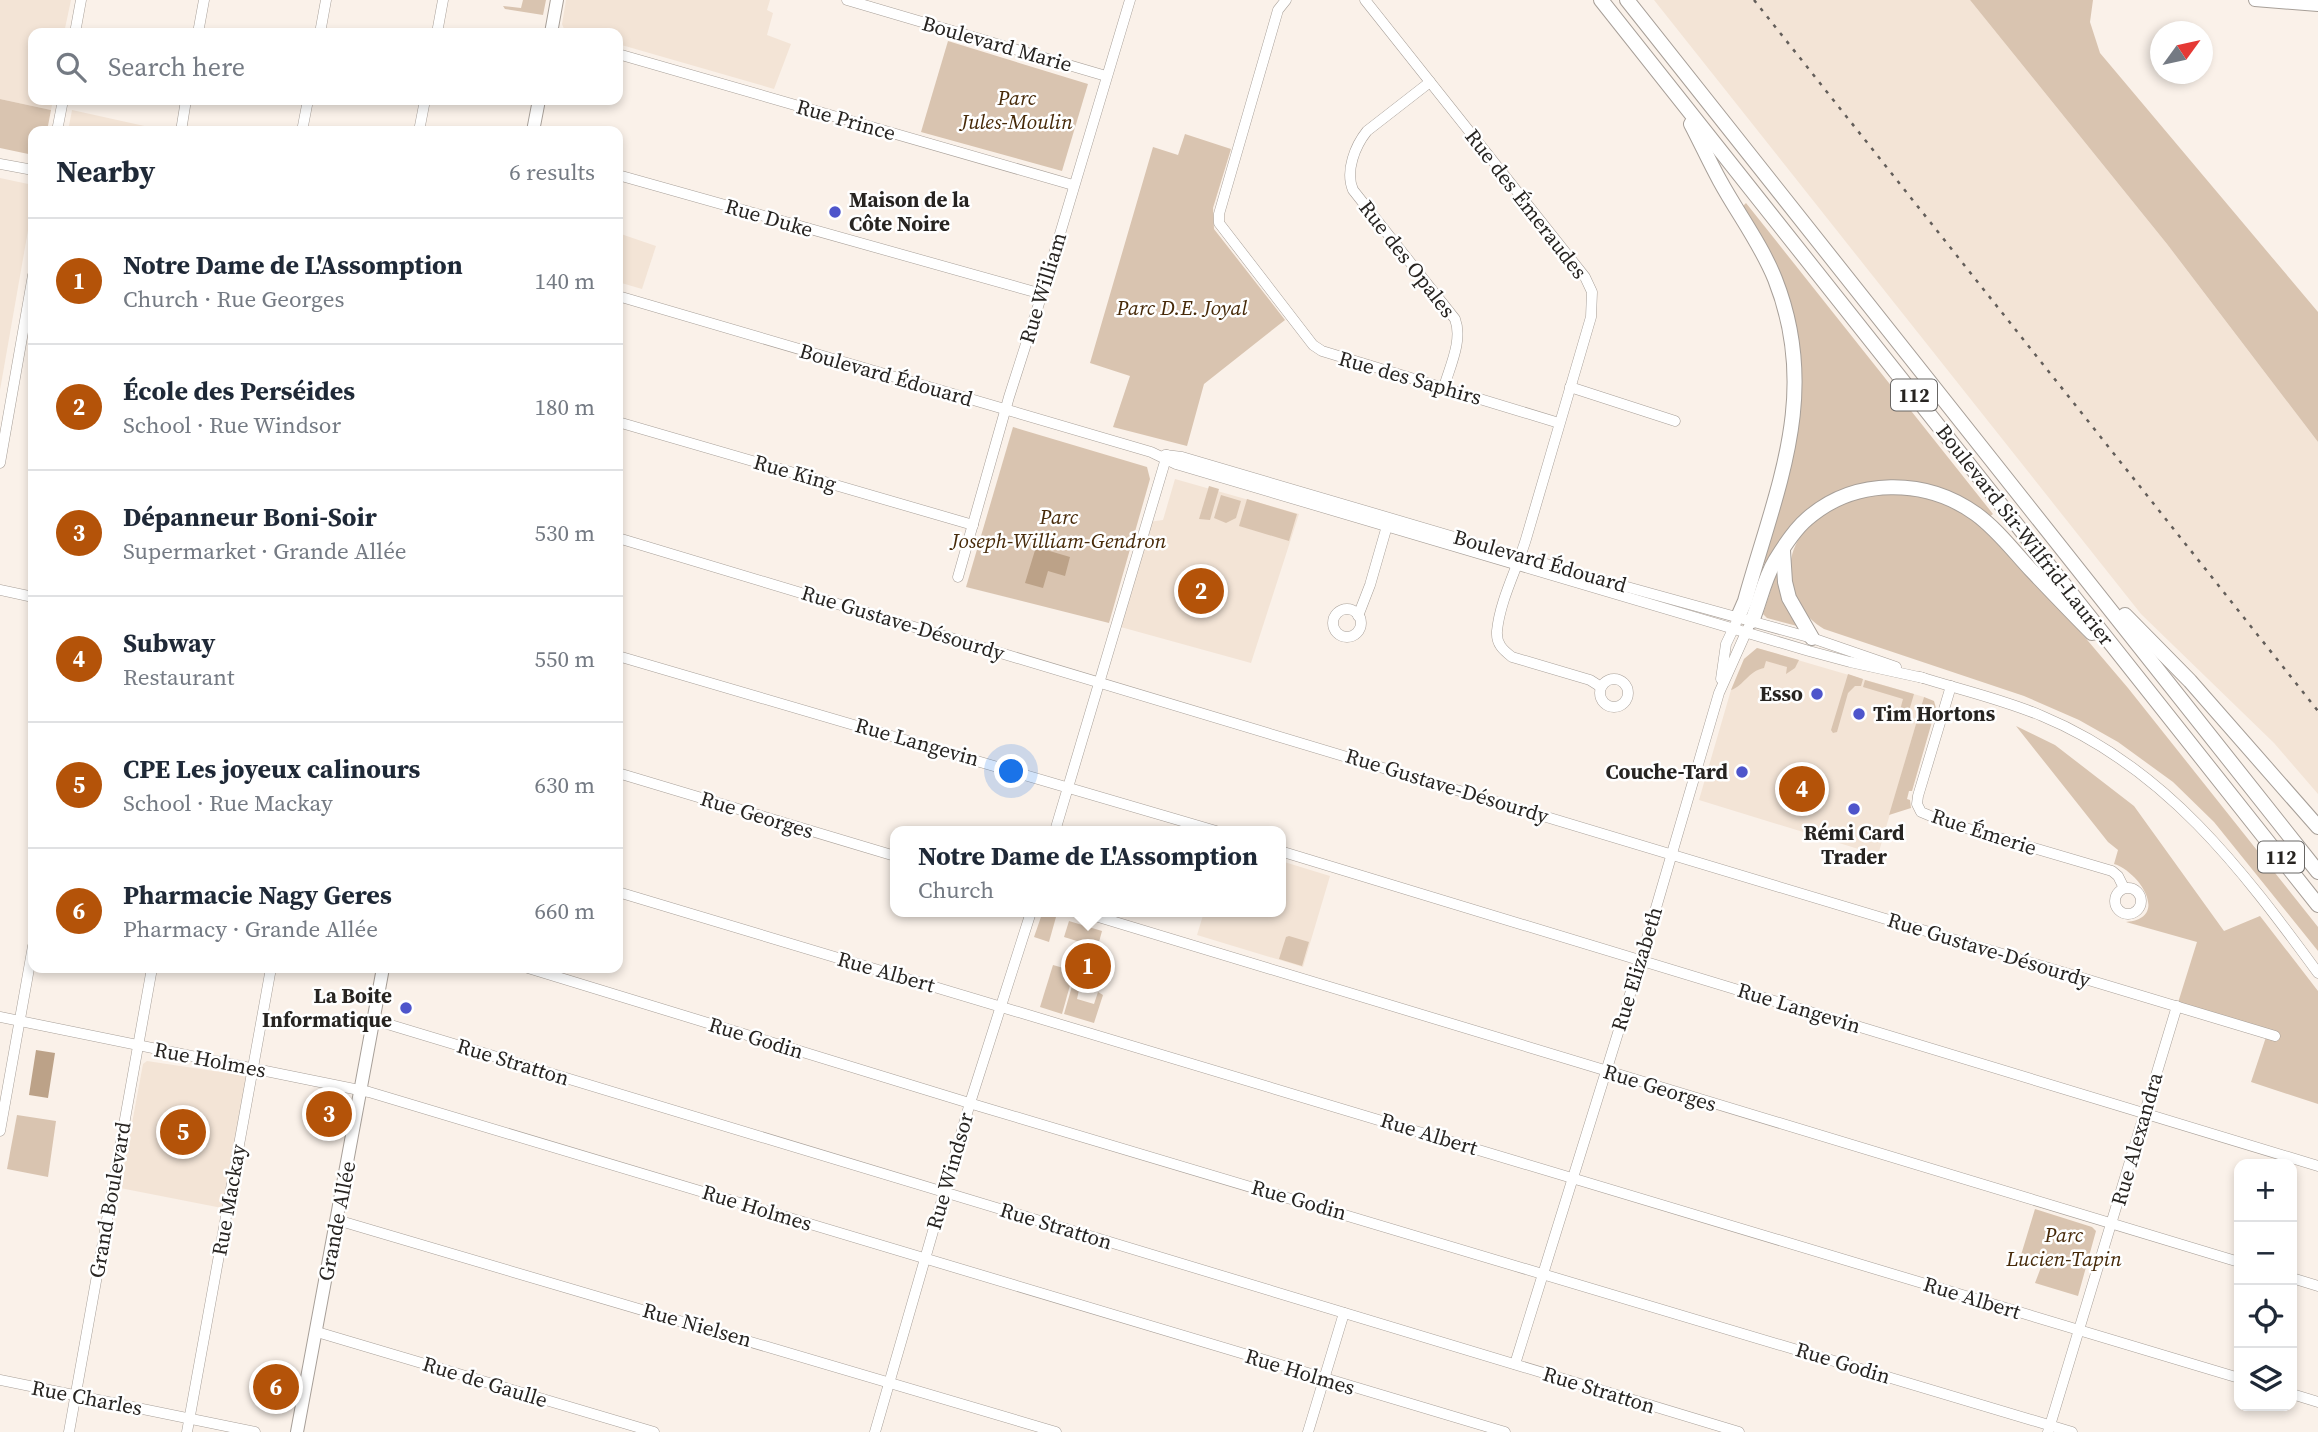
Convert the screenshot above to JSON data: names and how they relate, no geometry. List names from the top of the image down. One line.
{"streets":{"highway":["112","Boulevard Sir-Wilfrid-Laurier"],"main road":["Grande Allée"],"street":["Boulevard Marie","Rue Prince","Rue des Émeraudes","Rue Duke","Rue des Opales","Rue William","Boulevard Édouard","Rue des Saphirs","Rue King","Rue Gustave-Désourdy","Rue Langevin","Rue Georges","Rue Émerie","Rue Elizabeth","Rue Albert","Rue Godin","Rue Holmes","Rue Stratton","Rue Alexandra","Rue Windsor","Grand Boulevard","Rue Mackay","Rue Nielsen","Rue de Gaulle","Rue Charles"]},"crossings":[["Boulevard Marie","Rue William"],["Rue Prince","Rue William"],["Rue des Émeraudes","Rue des Opales"],["Rue des Émeraudes","Boulevard Édouard"],["Rue des Émeraudes","Rue des Saphirs"],["Rue Duke","Rue William"],["Rue des Opales","Rue des Saphirs"],["Rue William","Boulevard Édouard"],["Rue William","Rue King"],["Boulevard Édouard","Rue Émerie"],["Boulevard Édouard","Rue Elizabeth"],["Rue Gustave-Désourdy","Rue Elizabeth"],["Rue Gustave-Désourdy","Rue Alexandra"],["Rue Langevin","Rue Elizabeth"],["Rue Langevin","Rue Alexandra"],["Rue Georges","Rue Elizabeth"],["Rue Georges","Rue Alexandra"],["Rue Elizabeth","Rue Albert"],["Rue Elizabeth","Rue Godin"],["Rue Elizabeth","Rue Stratton"],["Rue Albert","Rue Alexandra"],["Rue Albert","Rue Windsor"],["Rue Godin","Rue Alexandra"],["Rue Godin","Rue Windsor"],["Rue Holmes","Rue Windsor"],["Rue Holmes","Grand Boulevard"],["Rue Holmes","Rue Mackay"],["Rue Holmes","Grande Allée"],["Rue Stratton","Rue Windsor"],["Rue Stratton","Grande Allée"],["Rue Windsor","Rue Nielsen"],["Grand Boulevard","Rue Charles"],["Rue Mackay","Rue Charles"],["Grande Allée","Rue Nielsen"],["Grande Allée","Rue de Gaulle"]],"parks":["Parc Jules-Moulin","Parc D.E. Joyal","Parc Joseph-William-Gendron","Parc Lucien-Tapin"],"places":["Maison de la Côte Noire","Esso","Tim Hortons","Couche-Tard","Rémi Card Trader","La Boite Informatique"],"north":"top right","page":{"search":"Search here","heading":["Nearby","6 results"],"list":[{"mark":"1","name":"Notre Dame de L'Assomption","note":"Church · Rue Georges","value":"140 m"},{"mark":"2","name":"École des Perséides","note":"School · Rue Windsor","value":"180 m"},{"mark":"3","name":"Dépanneur Boni-Soir","note":"Supermarket · Grande Allée","value":"530 m"},{"mark":"4","name":"Subway","note":"Restaurant","value":"550 m"},{"mark":"5","name":"CPE Les joyeux calinours","note":"School · Rue Mackay","value":"630 m"},{"mark":"6","name":"Pharmacie Nagy Geres","note":"Pharmacy · Grande Allée","value":"660 m"}],"pins":["2","4","1","3","5","6"],"popup":["Notre Dame de L'Assomption","Church"],"map_buttons":["+","−"]}}
